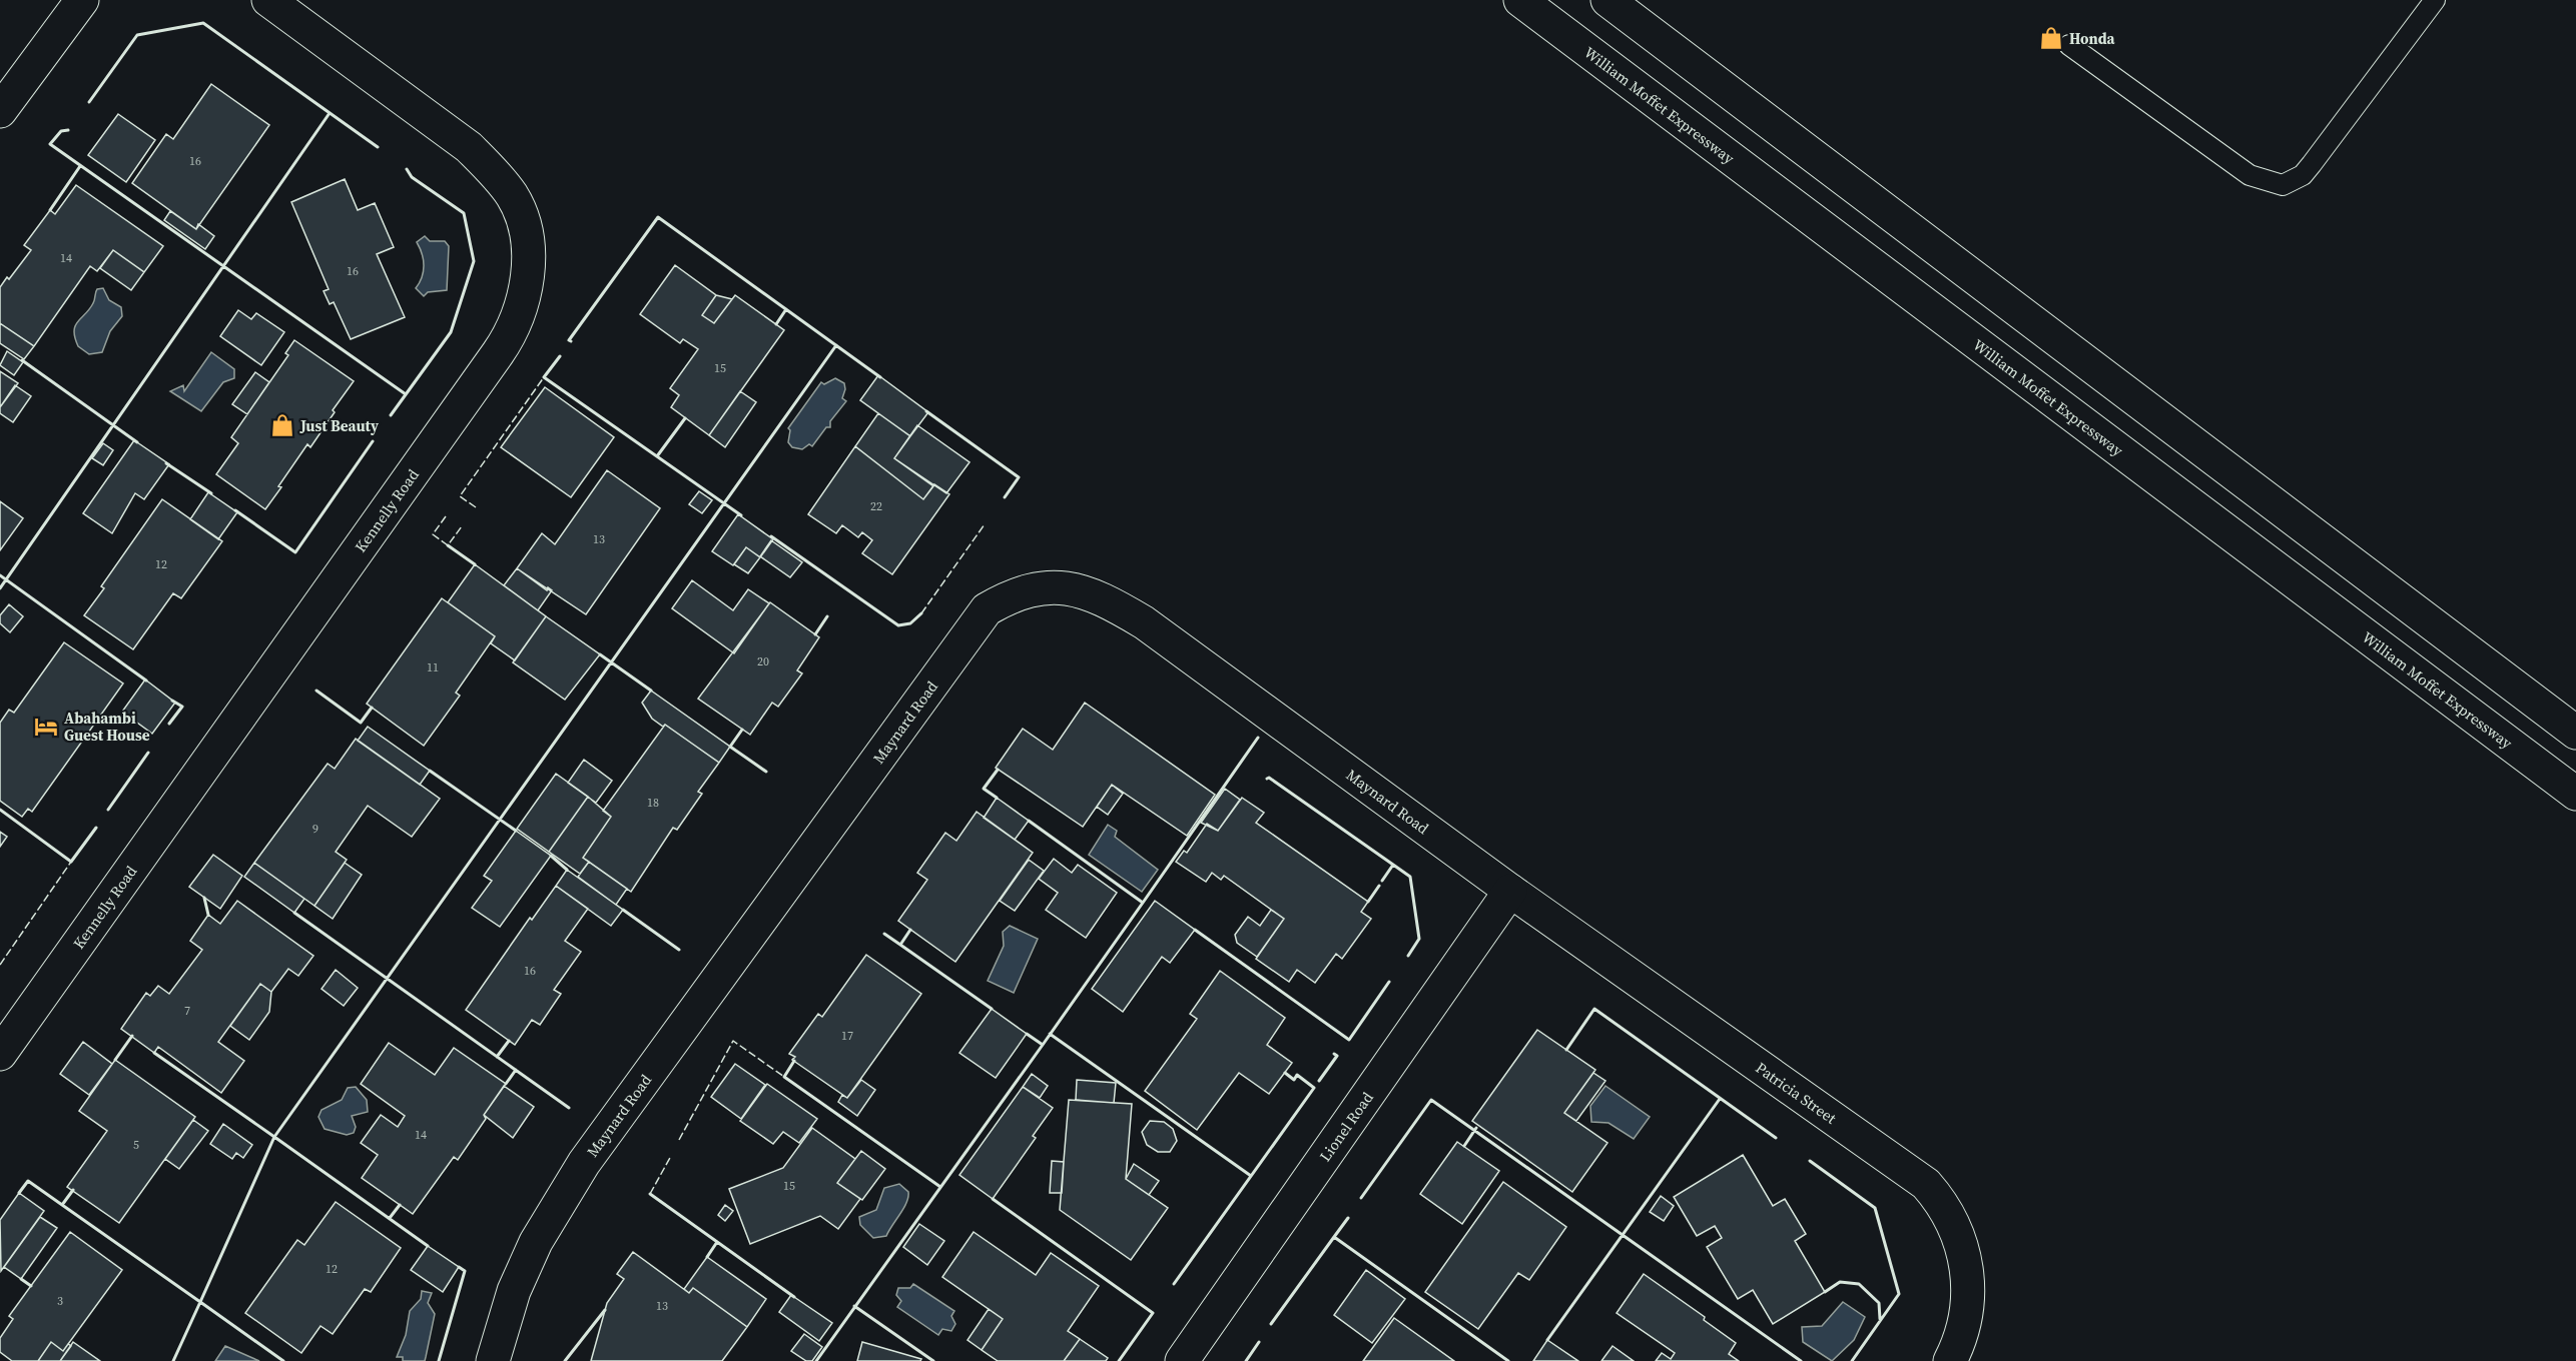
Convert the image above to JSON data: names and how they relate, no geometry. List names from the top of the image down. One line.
{"streets":{"street":["William Moffet Expressway","Kennelly Road","Maynard Road","Patricia Street","Lionel Road"]},"crossings":[["Maynard Road","Patricia Street"],["Maynard Road","Lionel Road"],["Patricia Street","Lionel Road"]],"places":{"shop":["Honda","Just Beauty"],"hotel":["Abahambi Guest House"]},"house_numbers":["16","14","16","15","22","13","12","20","11","18","9","16","7","17","14","5","15","12","3","13"]}
